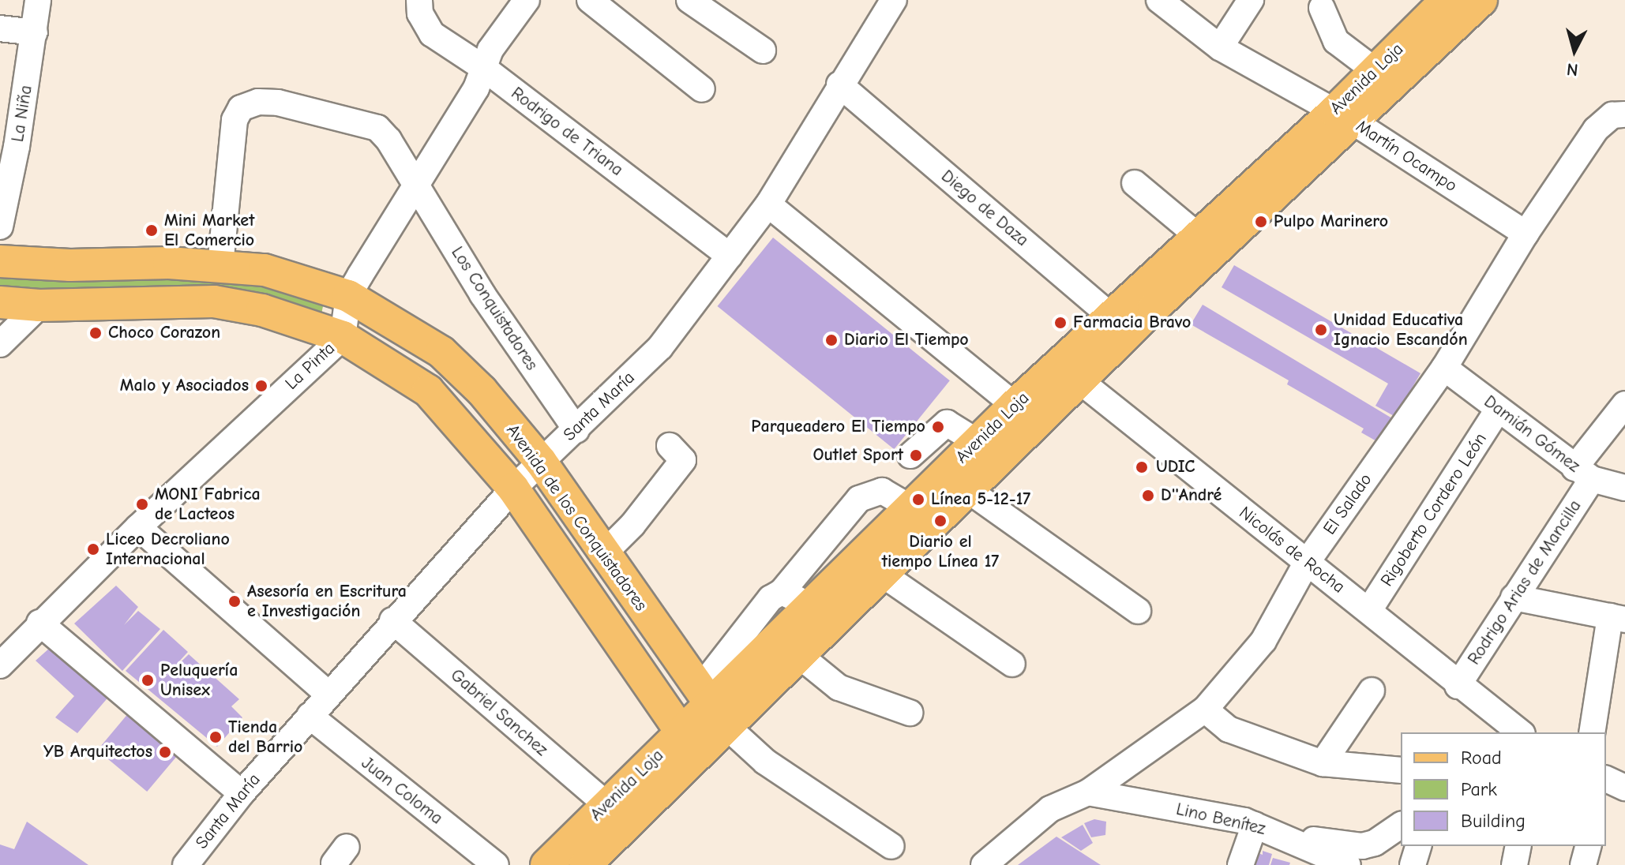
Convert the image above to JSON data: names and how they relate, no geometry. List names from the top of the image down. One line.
{"streets":{"main road":["Avenida Loja","Avenida de los Conquistadores"],"street":["La Niña","Rodrigo de Triana","Martín Ocampo","Diego de Daza","Los Conquistadores","La Pinta","Santa María","Damián Gómez","El Salado","Rigoberto Cordero León","Nicolás de Rocha","Rodrigo Arias de Mancilla","Gabriel Sanchez","Juan Coloma","Lino Benítez"]},"crossings":[["Avenida Loja","Martín Ocampo"],["Avenida Loja","Diego de Daza"],["Avenida Loja","Avenida de los Conquistadores"],["Avenida Loja","Nicolás de Rocha"],["Avenida Loja","Gabriel Sanchez"],["Rodrigo de Triana","La Pinta"],["Rodrigo de Triana","Santa María"],["Martín Ocampo","El Salado"],["Diego de Daza","Santa María"],["Los Conquistadores","La Pinta"],["Los Conquistadores","Santa María"],["Los Conquistadores","Avenida de los Conquistadores"],["La Pinta","Avenida de los Conquistadores"],["Santa María","Avenida de los Conquistadores"],["Santa María","Gabriel Sanchez"],["Santa María","Juan Coloma"],["Damián Gómez","El Salado"],["Damián Gómez","Rigoberto Cordero León"],["Damián Gómez","Rodrigo Arias de Mancilla"],["El Salado","Nicolás de Rocha"],["El Salado","Lino Benítez"],["Rigoberto Cordero León","Nicolás de Rocha"],["Nicolás de Rocha","Rodrigo Arias de Mancilla"]],"places":["Pulpo Marinero","Mini Market El Comercio","Farmacia Bravo","Unidad Educativa Ignacio Escandón","Choco Corazon","Diario El Tiempo","Malo y Asociados","Parqueadero El Tiempo","Outlet Sport","UDIC","D''André","Línea 5-12-17","MONI Fabrica de Lacteos","Diario el tiempo Línea 17","Liceo Decroliano Internacional","Asesoría en Escritura e Investigación","Peluquería Unisex","Tienda del Barrio","YB Arquitectos"],"legend":["Road","Park","Building"],"north":"bottom"}
